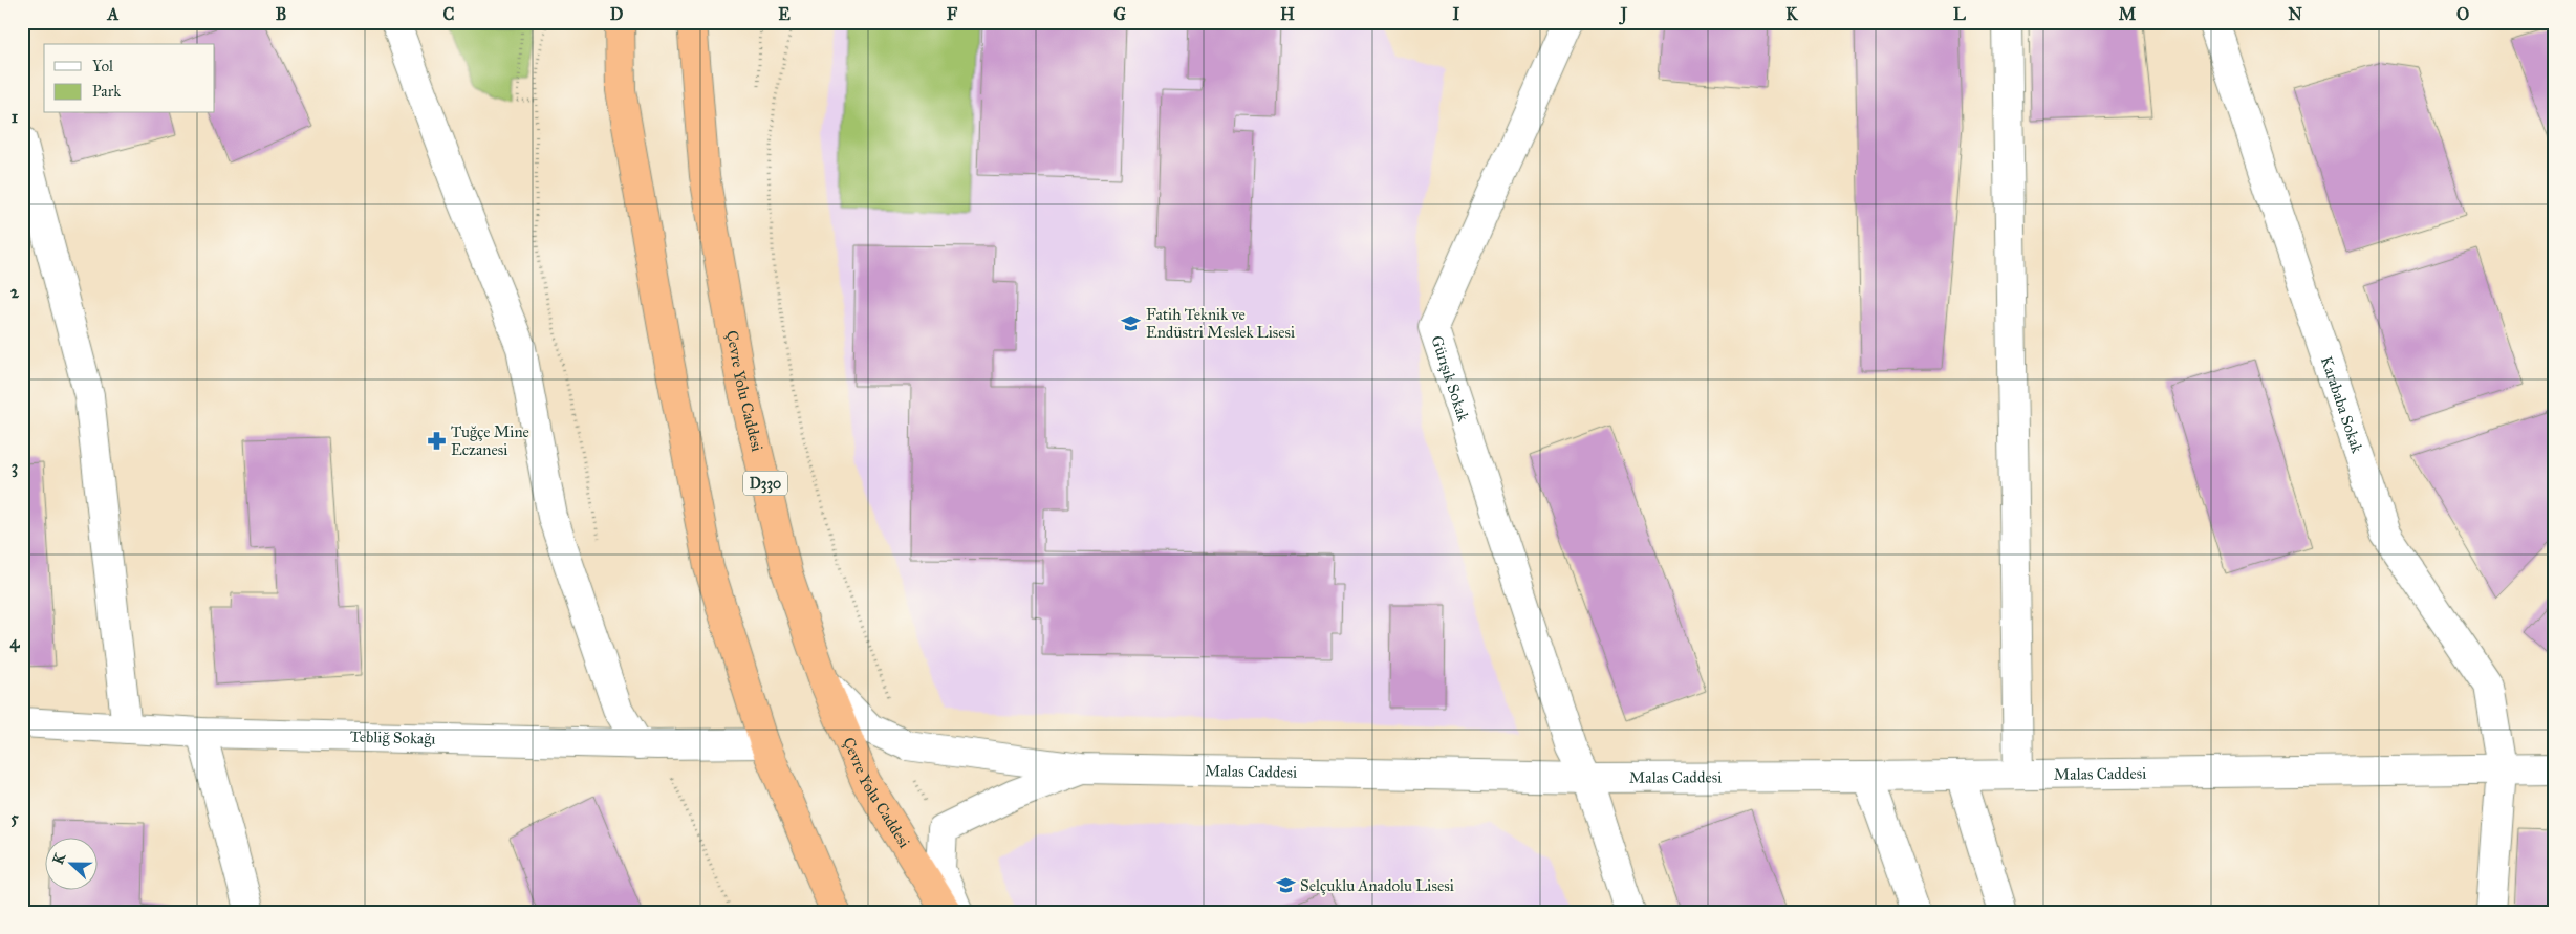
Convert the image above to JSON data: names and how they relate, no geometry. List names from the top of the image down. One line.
{"streets":{"highway":["Çevre Yolu Caddesi","D330"],"street":["Gürışık Sokak","Karababa Sokak","Tebliğ Sokağı","Malas Caddesi"]},"crossings":[["Gürışık Sokak","Malas Caddesi"],["Çevre Yolu Caddesi","Malas Caddesi"],["Karababa Sokak","Malas Caddesi"]],"places":{"school or university":["Fatih Teknik ve Endüstri Meslek Lisesi","Selçuklu Anadolu Lisesi"],"pharmacy":["Tuğçe Mine Eczanesi"]},"legend":["Yol","Park"],"north":"left","grid":{"columns":["A","B","C","D","E","F","G","H","I","J","K","L","M","N","O"],"rows":["1","2","3","4","5"]}}
